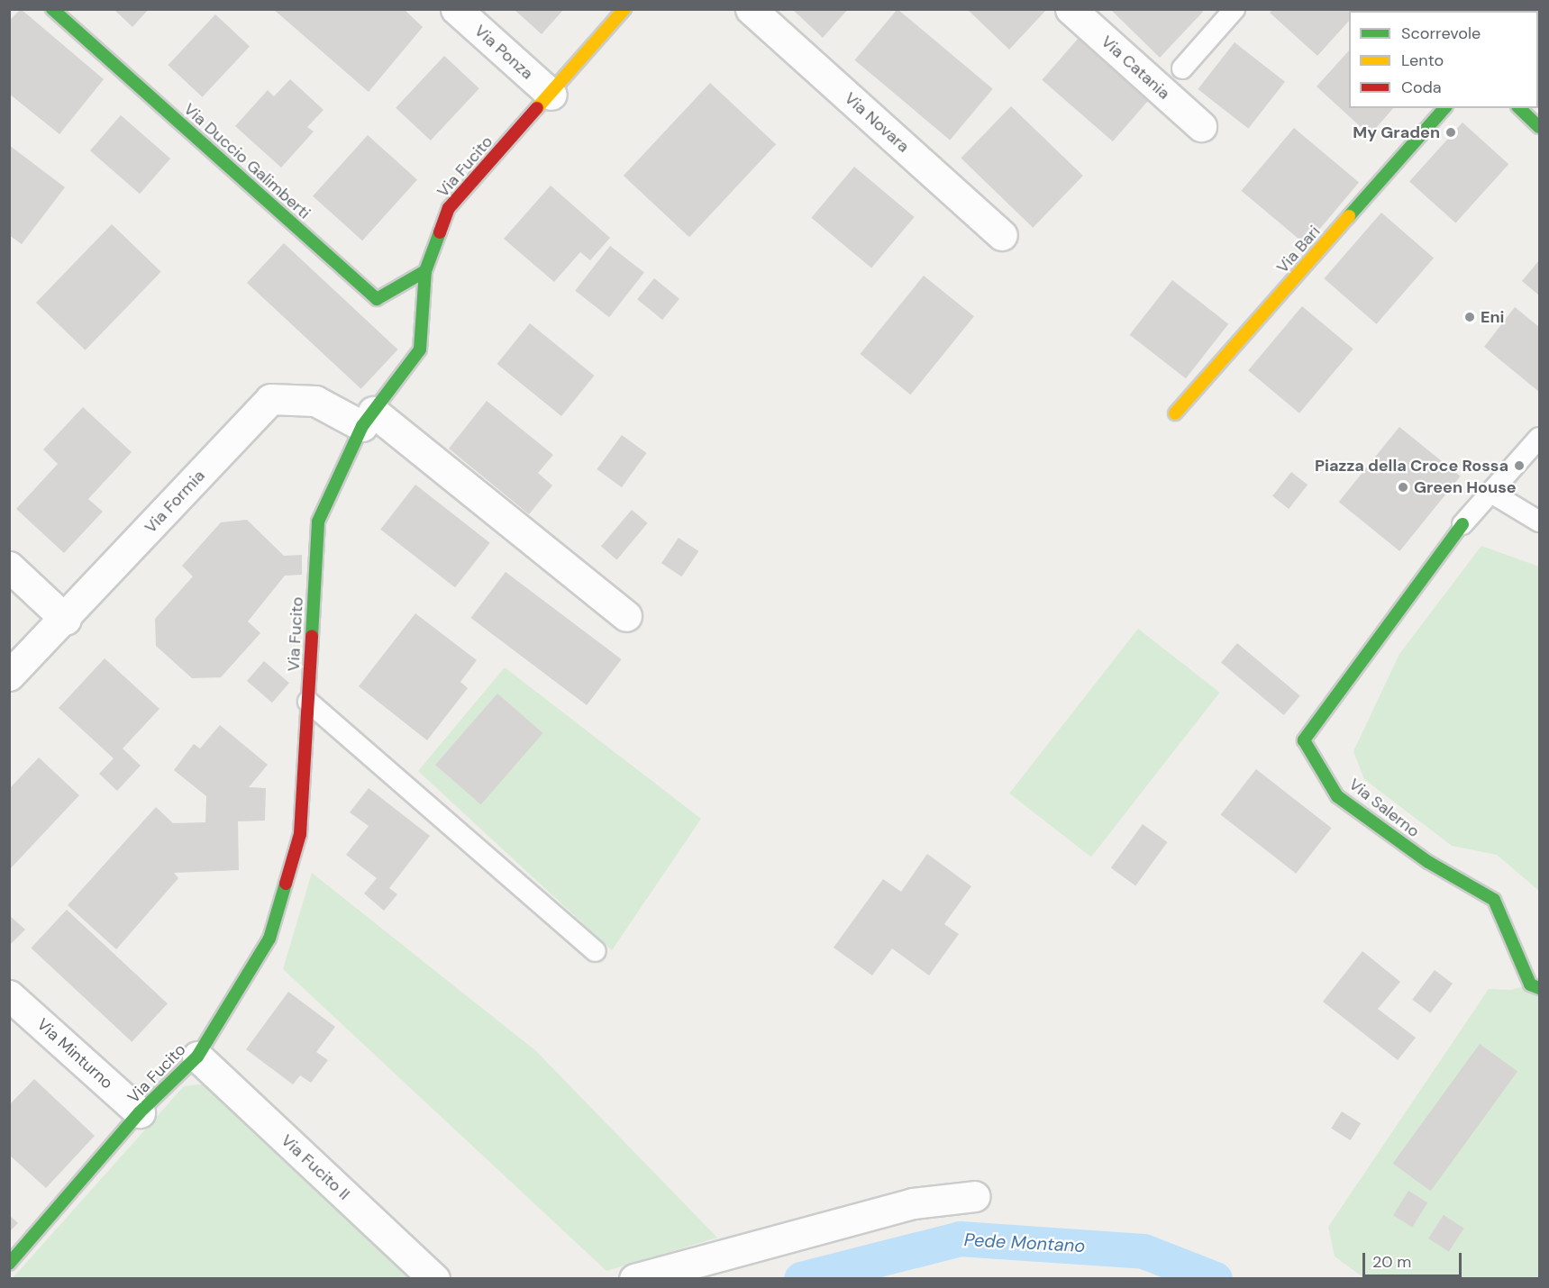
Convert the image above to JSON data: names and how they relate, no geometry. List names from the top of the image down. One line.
{"streets":{"street":["Via Ponza","Via Catania","Via Novara","Via Duccio Galimberti","Via Fucito","Via Bari","Via Formia","Via Salerno","Via Minturno","Via Fucito II"]},"crossings":[["Via Ponza","Via Fucito"],["Via Duccio Galimberti","Via Fucito"],["Via Fucito","Via Formia"],["Via Fucito","Via Minturno"],["Via Fucito","Via Fucito II"]],"water":["Pede Montano"],"places":["My Graden","Eni","Piazza della Croce Rossa","Green House"],"legend":["Scorrevole","Lento","Coda"],"scale_bar":"20 m"}
